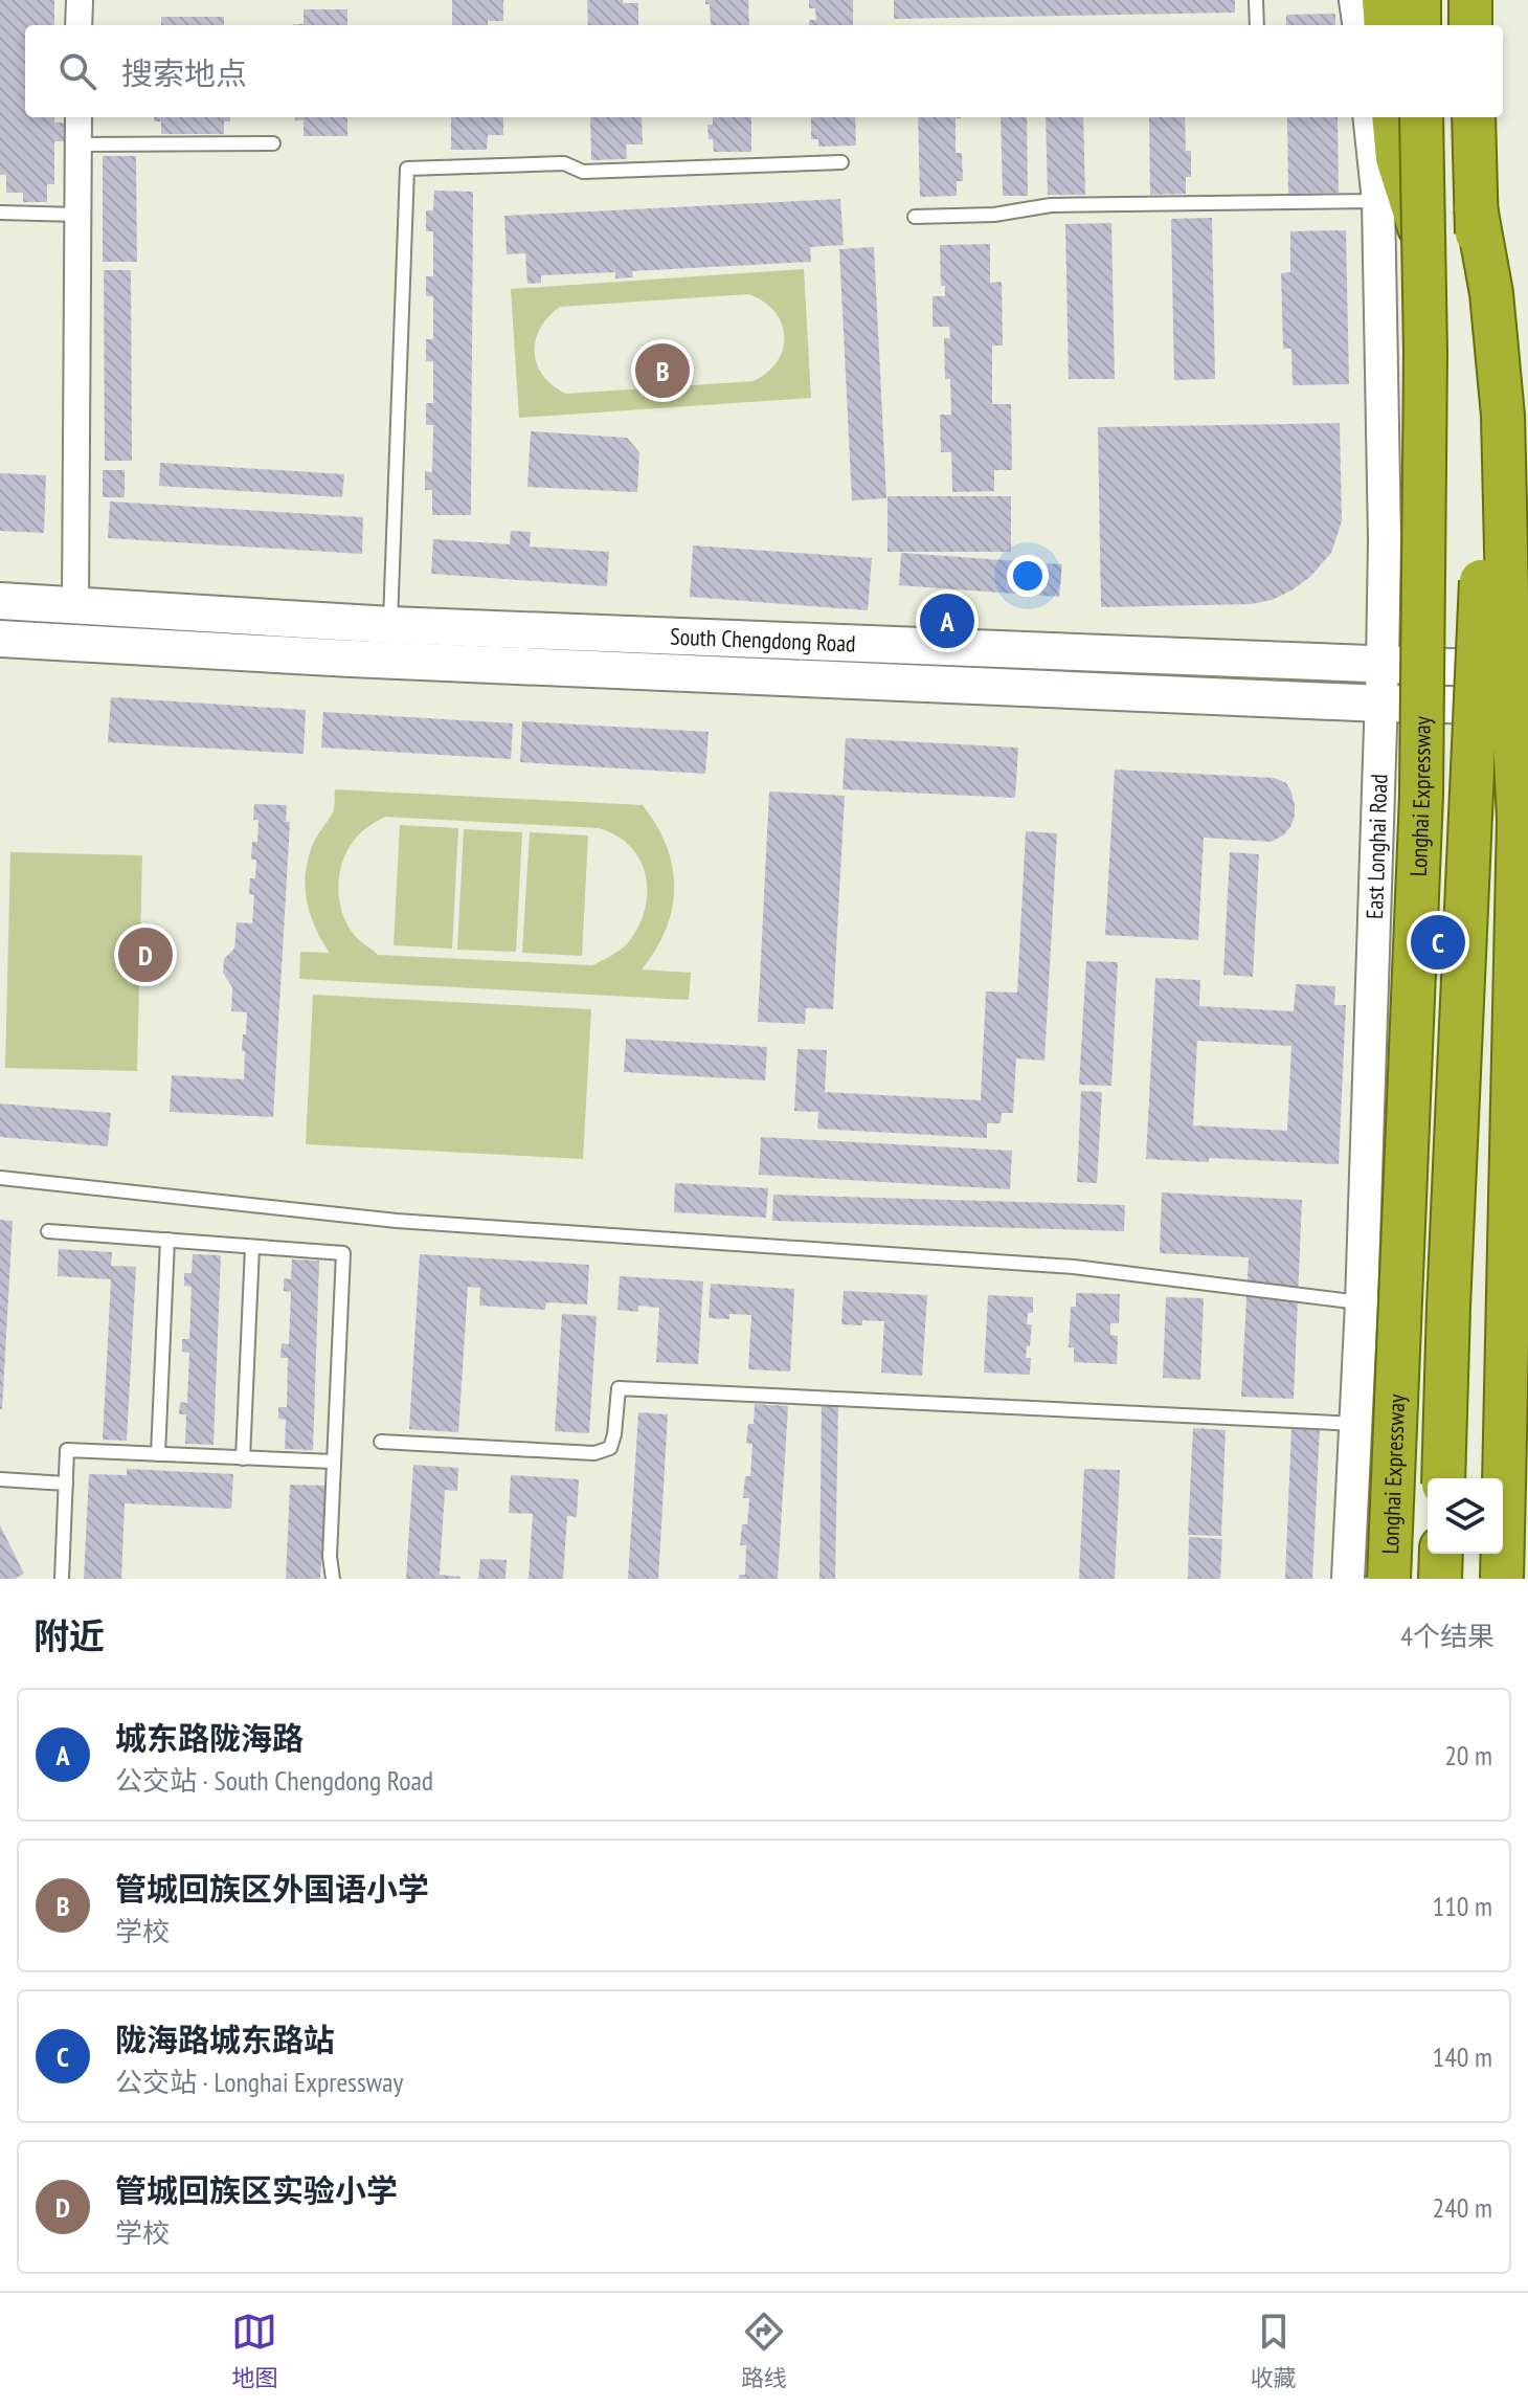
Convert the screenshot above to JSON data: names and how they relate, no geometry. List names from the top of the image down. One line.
{"streets":{"highway":["Longhai Expressway"],"main road":["South Chengdong Road"],"street":["East Longhai Road"]},"crossings":[["South Chengdong Road","East Longhai Road"]],"page":{"search":"搜索地点","pins":["B","A","C","D"],"heading":["附近","4个结果"],"list":[{"mark":"A","name":"城东路陇海路","note":"公交站 · South Chengdong Road","value":"20 m"},{"mark":"B","name":"管城回族区外国语小学","note":"学校","value":"110 m"},{"mark":"C","name":"陇海路城东路站","note":"公交站 · Longhai Expressway","value":"140 m"},{"mark":"D","name":"管城回族区实验小学","note":"学校","value":"240 m"}],"nav":["地图","路线","收藏"]}}
